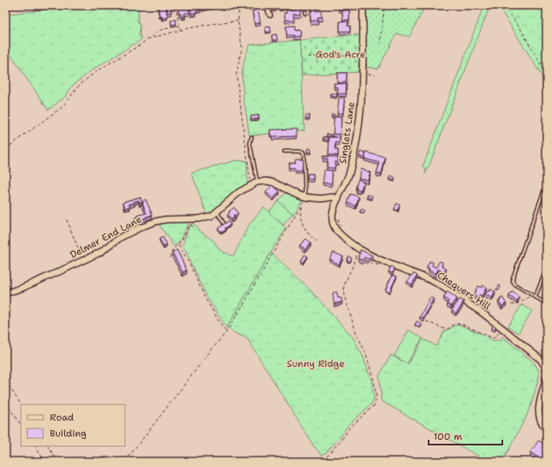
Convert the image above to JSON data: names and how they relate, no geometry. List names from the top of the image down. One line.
{"streets":{"street":["Singlets Lane","Delmer End Lane","Chequers Hill"]},"crossings":[["Singlets Lane","Chequers Hill"]],"parks":["God's Acre","Sunny Ridge"],"legend":["Road","Building"],"scale_bar":"100 m"}
